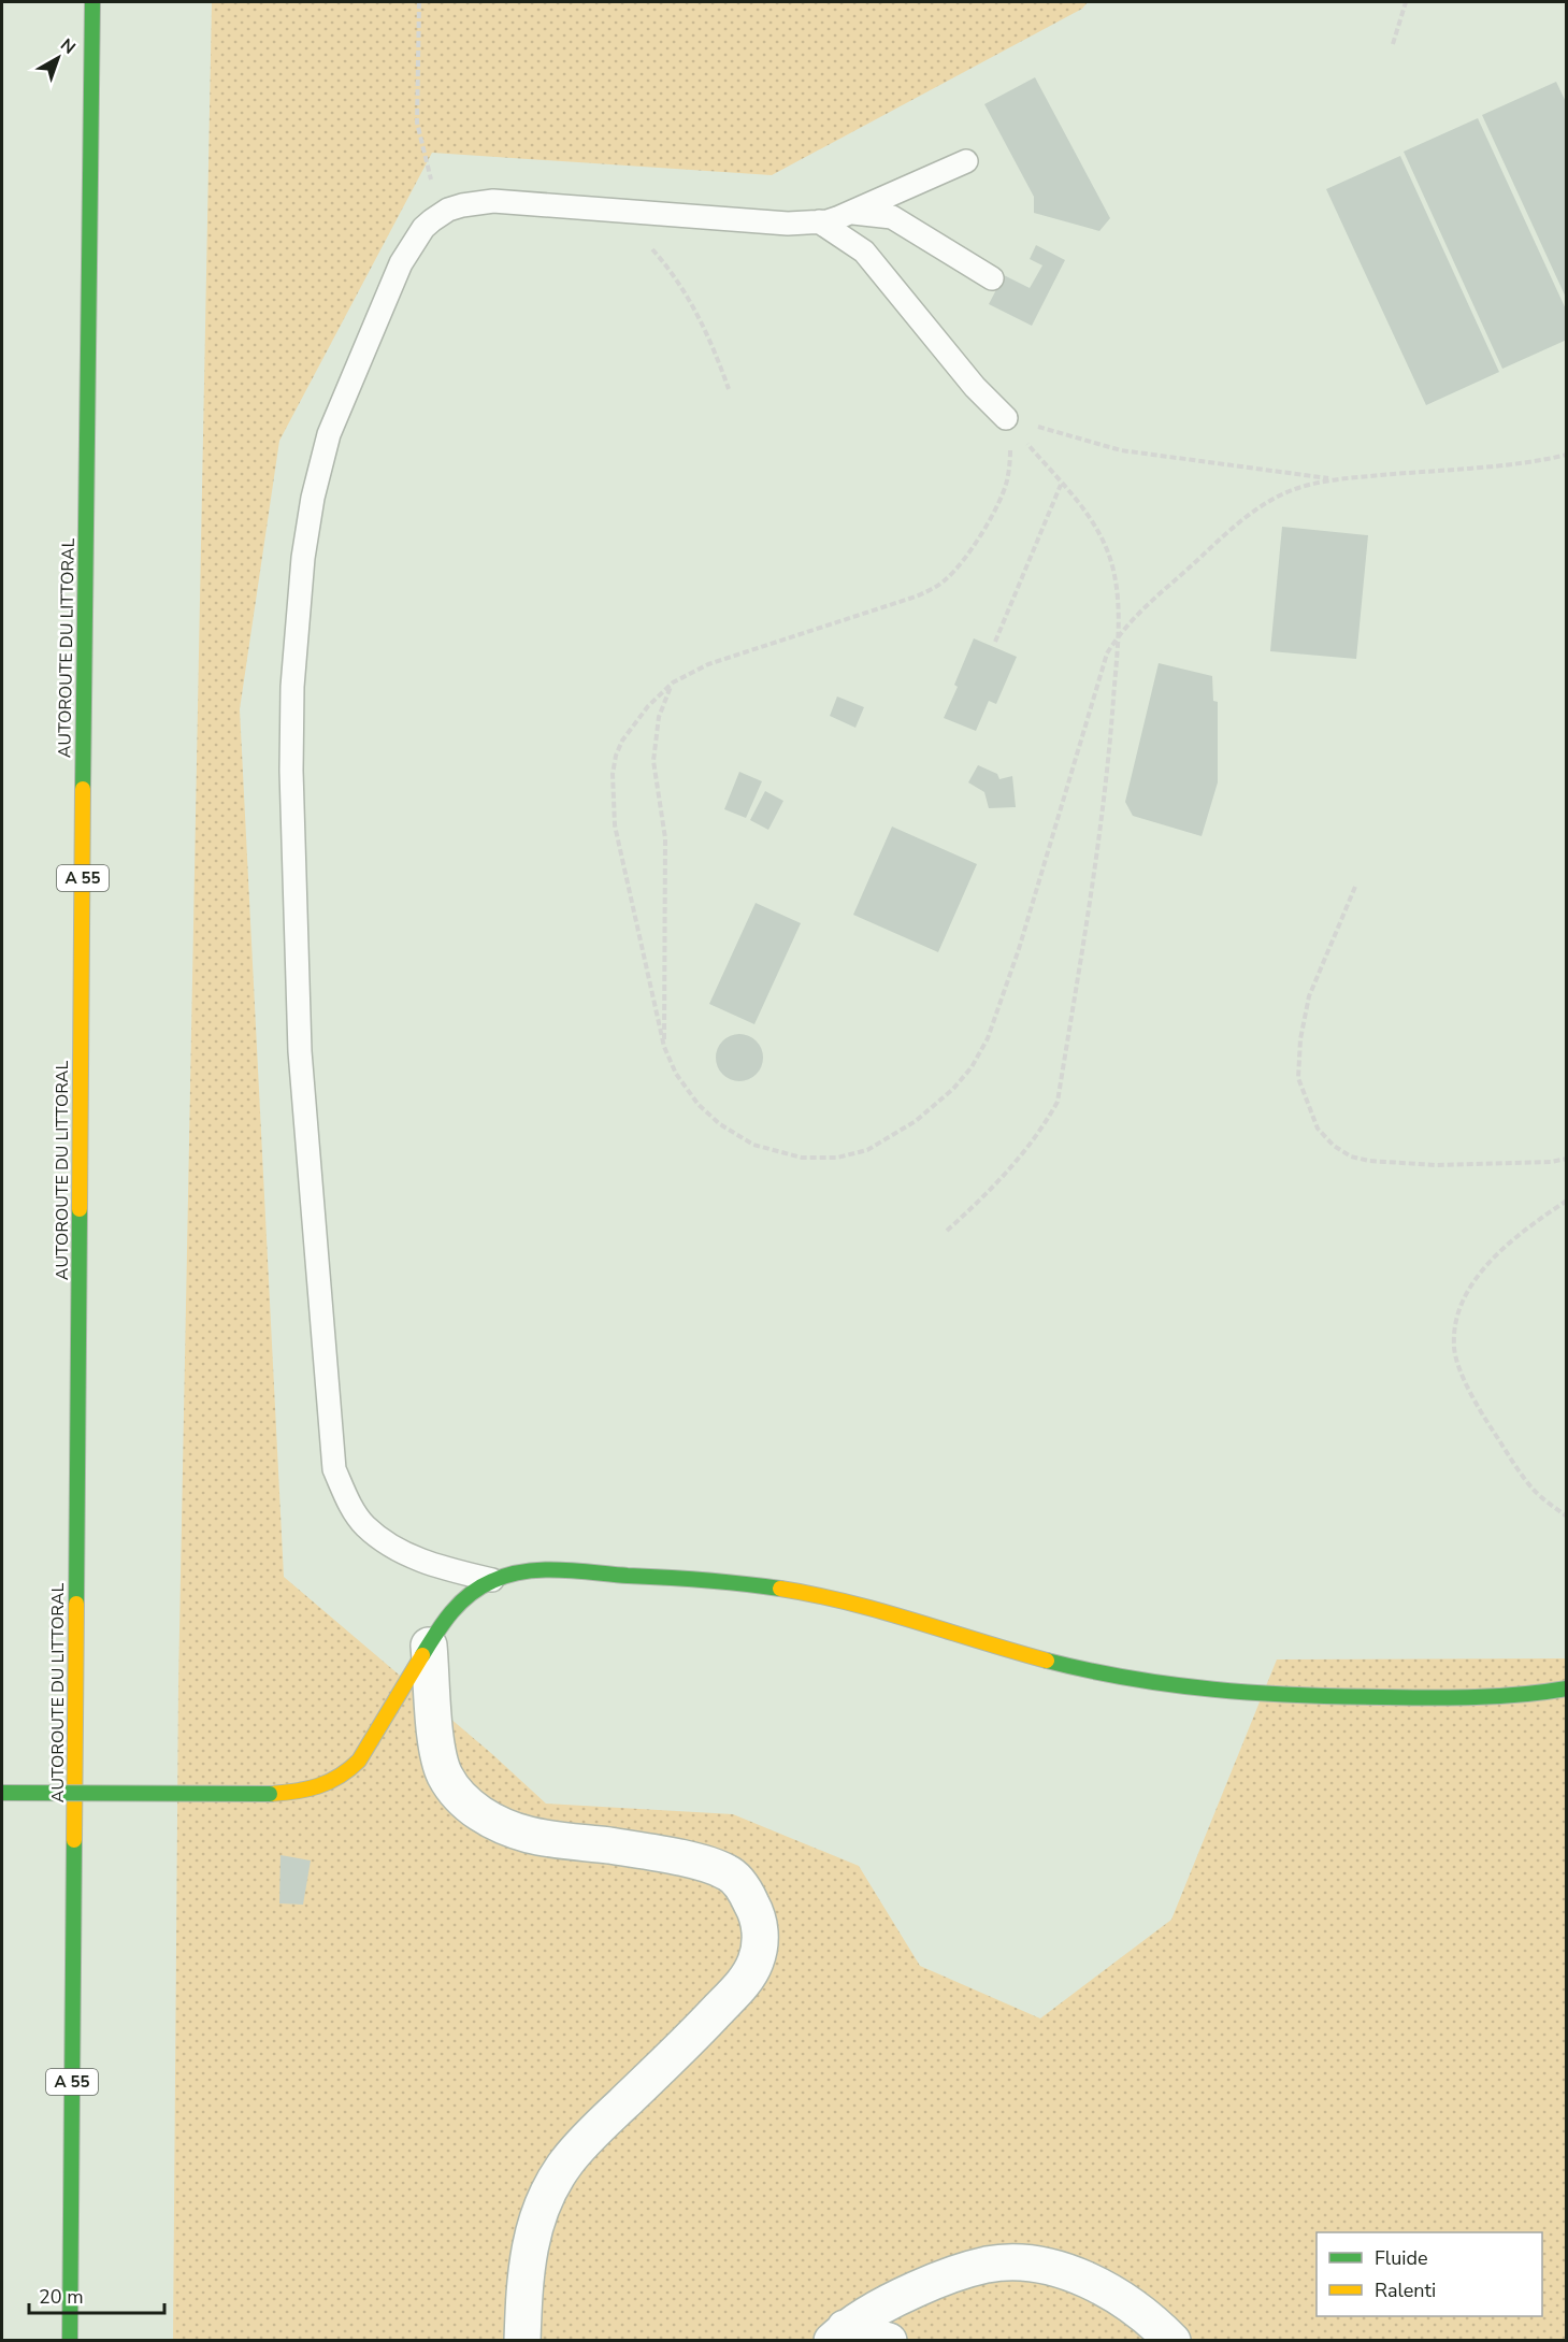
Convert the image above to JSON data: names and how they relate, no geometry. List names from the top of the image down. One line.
{"streets":{"main road":["AUTOROUTE DU LITTORAL","A 55"]},"legend":["Fluide","Ralenti"],"scale_bar":"20 m","north":"top right"}
